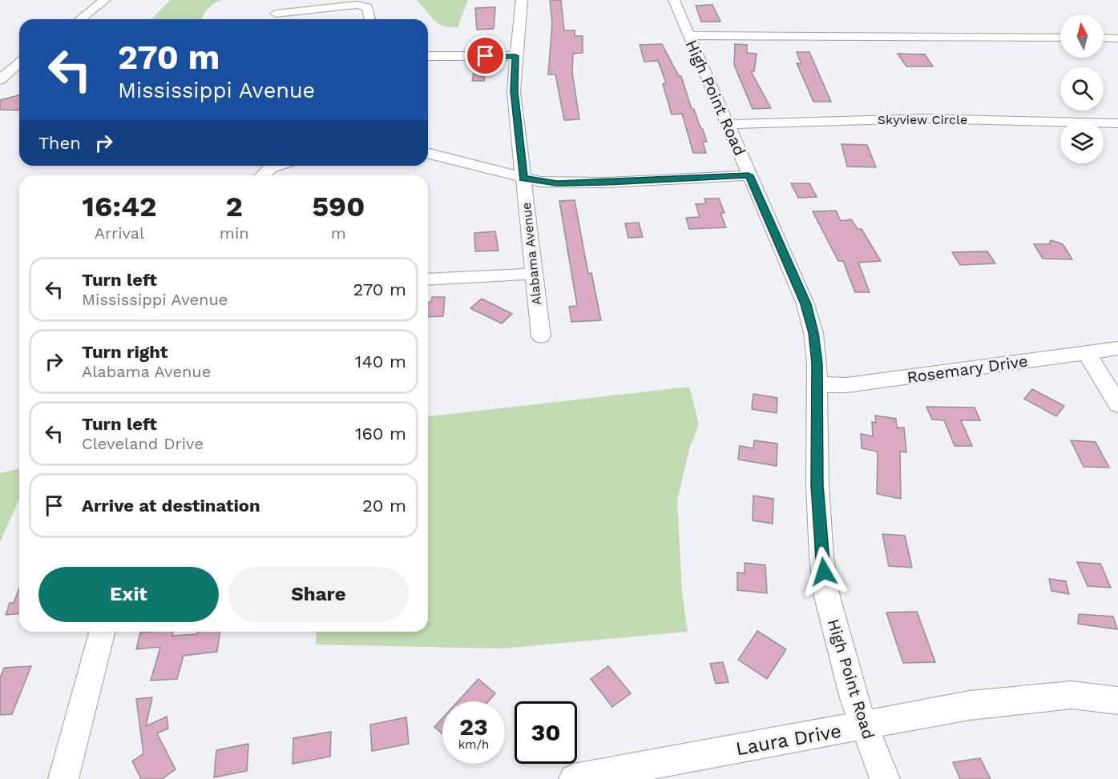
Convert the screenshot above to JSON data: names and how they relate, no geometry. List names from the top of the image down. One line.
{"streets":{"street":["High Point Road","Skyview Circle","Alabama Avenue","Rosemary Drive","Laura Drive"]},"crossings":[["High Point Road","Skyview Circle"],["High Point Road","Rosemary Drive"],["High Point Road","Laura Drive"]],"north":"top","page":{"turn":["270 m","Mississippi Avenue"],"then":"Then","eta":["16:42","Arrival","2","min","590","m"],"list":[{"name":"Turn left","note":"Mississippi Avenue","value":"270 m"},{"name":"Turn right","note":"Alabama Avenue","value":"140 m"},{"name":"Turn left","note":"Cleveland Drive","value":"160 m"},{"name":"Arrive at destination","value":"20 m"}],"buttons":["Exit","Share"],"speed":"23 km/h","limit":"30"}}
